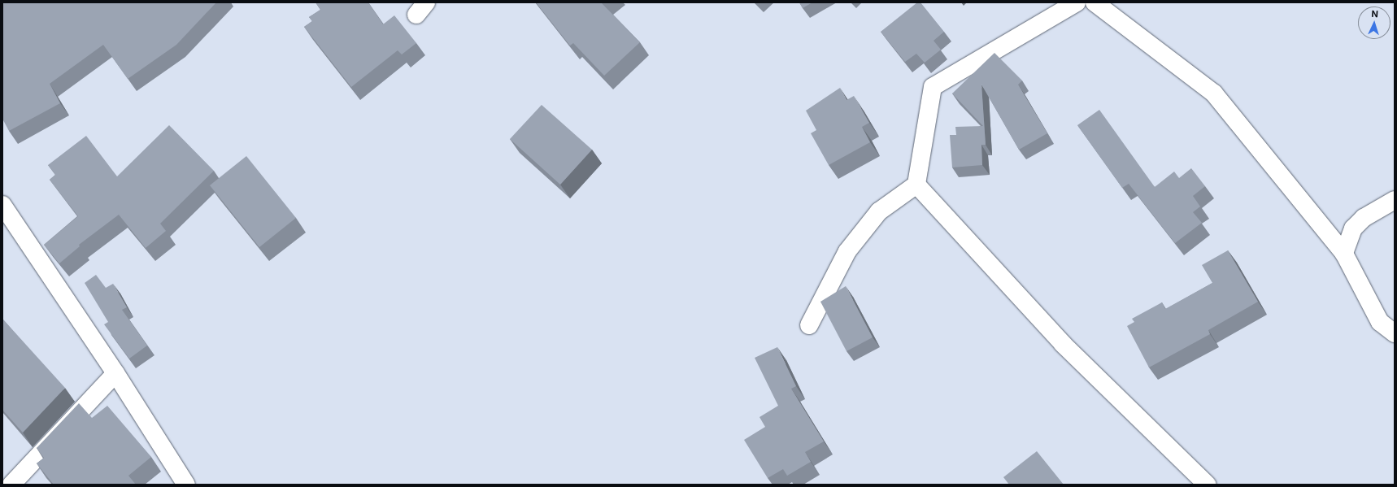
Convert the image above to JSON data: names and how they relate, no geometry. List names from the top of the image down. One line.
{"north":"top"}
